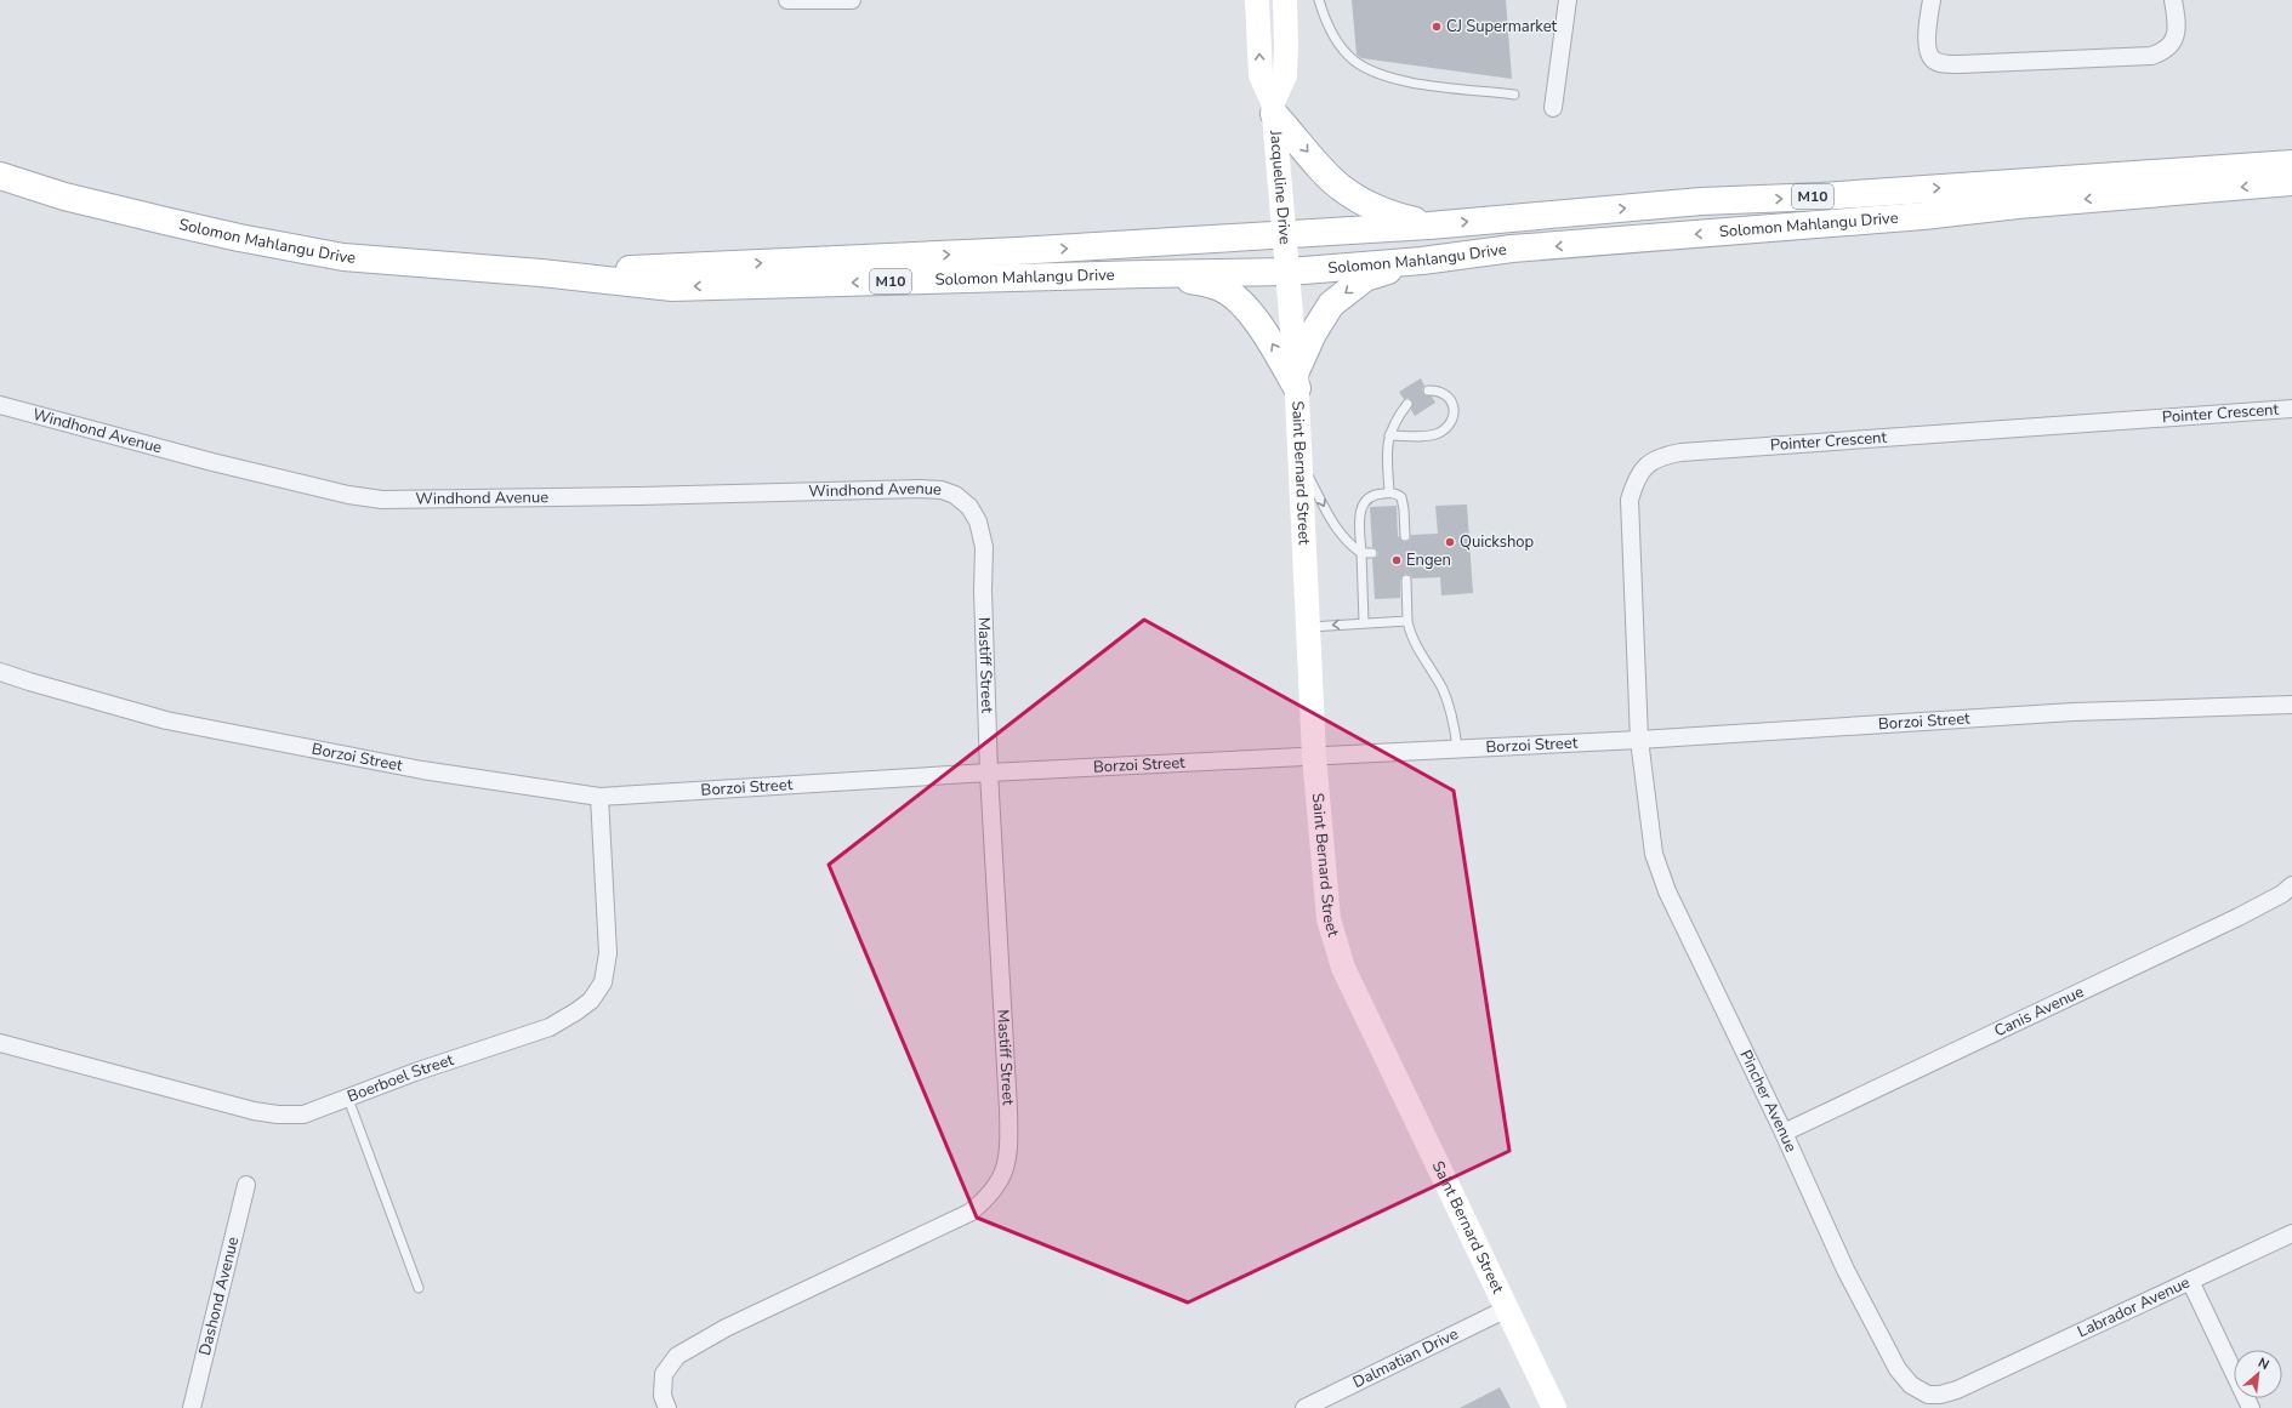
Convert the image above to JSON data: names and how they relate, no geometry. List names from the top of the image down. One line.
{"streets":{"main road":["M10","Solomon Mahlangu Drive"],"street":["Jacqueline Drive","Pointer Crescent","Windhond Avenue","Saint Bernard Street","Mastiff Street","Borzoi Street","Canis Avenue","Boerboel Street","Pincher Avenue","Dashond Avenue","Labrador Avenue","Dalmatian Drive"]},"crossings":[["Jacqueline Drive","Solomon Mahlangu Drive"],["Jacqueline Drive","Saint Bernard Street"],["Solomon Mahlangu Drive","Saint Bernard Street"],["Pointer Crescent","Borzoi Street"],["Pointer Crescent","Pincher Avenue"],["Windhond Avenue","Mastiff Street"],["Saint Bernard Street","Borzoi Street"],["Saint Bernard Street","Dalmatian Drive"],["Mastiff Street","Borzoi Street"],["Borzoi Street","Boerboel Street"],["Borzoi Street","Pincher Avenue"],["Canis Avenue","Pincher Avenue"],["Pincher Avenue","Labrador Avenue"]],"places":["CJ Supermarket","Quickshop","Engen"],"north":"top right"}
